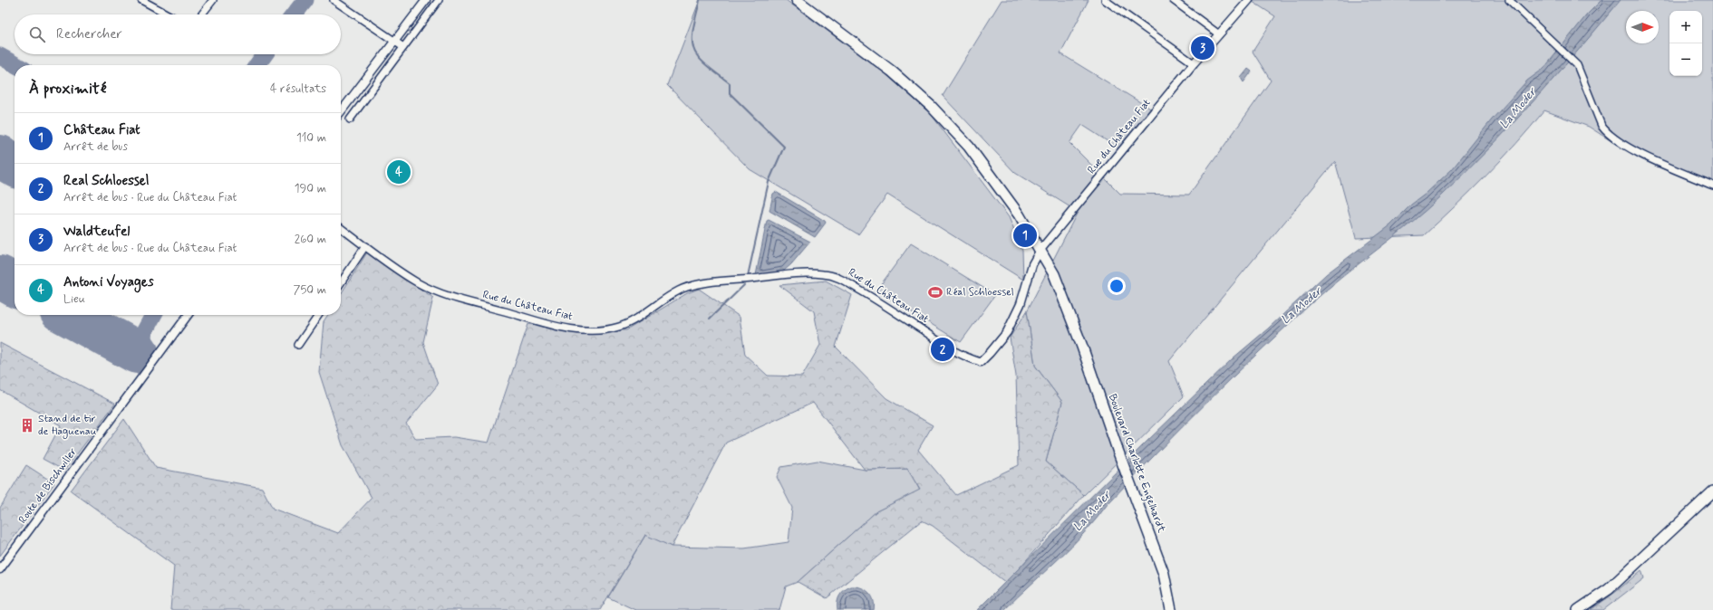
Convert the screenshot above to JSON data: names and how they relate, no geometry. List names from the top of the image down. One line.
{"streets":{"main road":["Boulevard Charlotte Engelhardt"],"street":["Rue du Château Fiat","Route de Bischwiller"]},"crossings":[["Rue du Château Fiat","Boulevard Charlotte Engelhardt"]],"water":["La Moder"],"places":{"sports":["Réal Schloessel"],"building":["Stand de tir de Haguenau"]},"north":"right","page":{"map_buttons":["+","−"],"search":"Rechercher","pins":["3","4","1","2"],"heading":["À proximité","4 résultats"],"list":[{"mark":"1","name":"Château Fiat","note":"Arrêt de bus","value":"110 m"},{"mark":"2","name":"Real Schloessel","note":"Arrêt de bus · Rue du Château Fiat","value":"190 m"},{"mark":"3","name":"Waldteufel","note":"Arrêt de bus · Rue du Château Fiat","value":"260 m"},{"mark":"4","name":"Antoni Voyages","note":"Lieu","value":"750 m"}]}}
